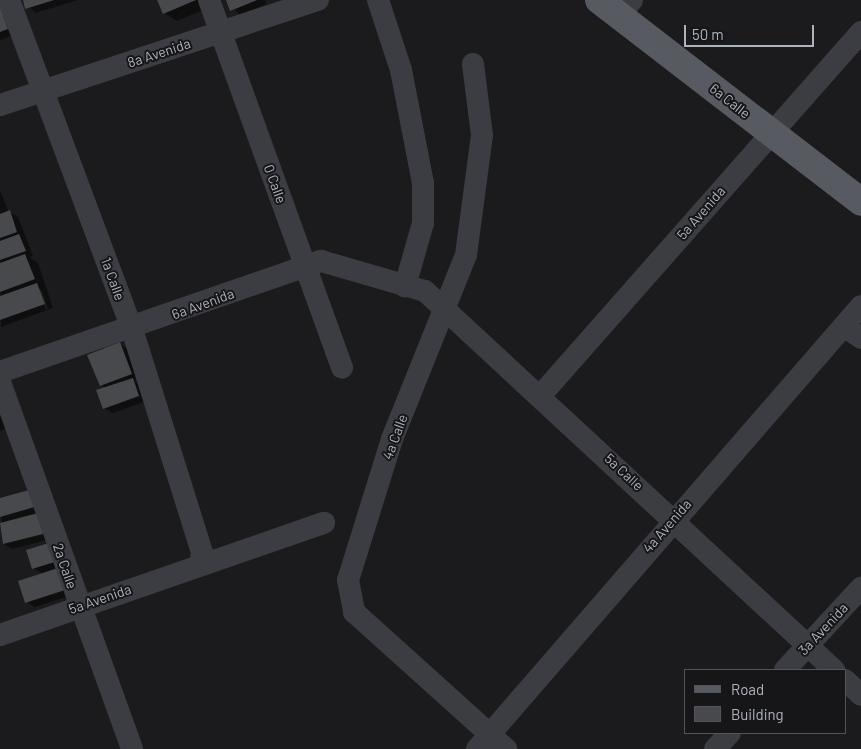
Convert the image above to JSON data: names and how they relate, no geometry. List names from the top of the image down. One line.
{"streets":{"main road":["6a Calle"],"street":["8a Avenida","0 Calle","5a Avenida","1a Calle","6a Avenida","4a Calle","5a Calle","4a Avenida","2a Calle","3a Avenida"]},"crossings":[["8a Avenida","0 Calle"],["8a Avenida","1a Calle"],["6a Calle","5a Avenida"],["0 Calle","6a Avenida"],["5a Avenida","1a Calle"],["5a Avenida","5a Calle"],["5a Avenida","2a Calle"],["1a Calle","6a Avenida"],["6a Avenida","5a Calle"],["4a Calle","5a Calle"],["4a Calle","4a Avenida"],["5a Calle","4a Avenida"],["5a Calle","3a Avenida"]],"legend":["Road","Building"],"scale_bar":"50 m"}
